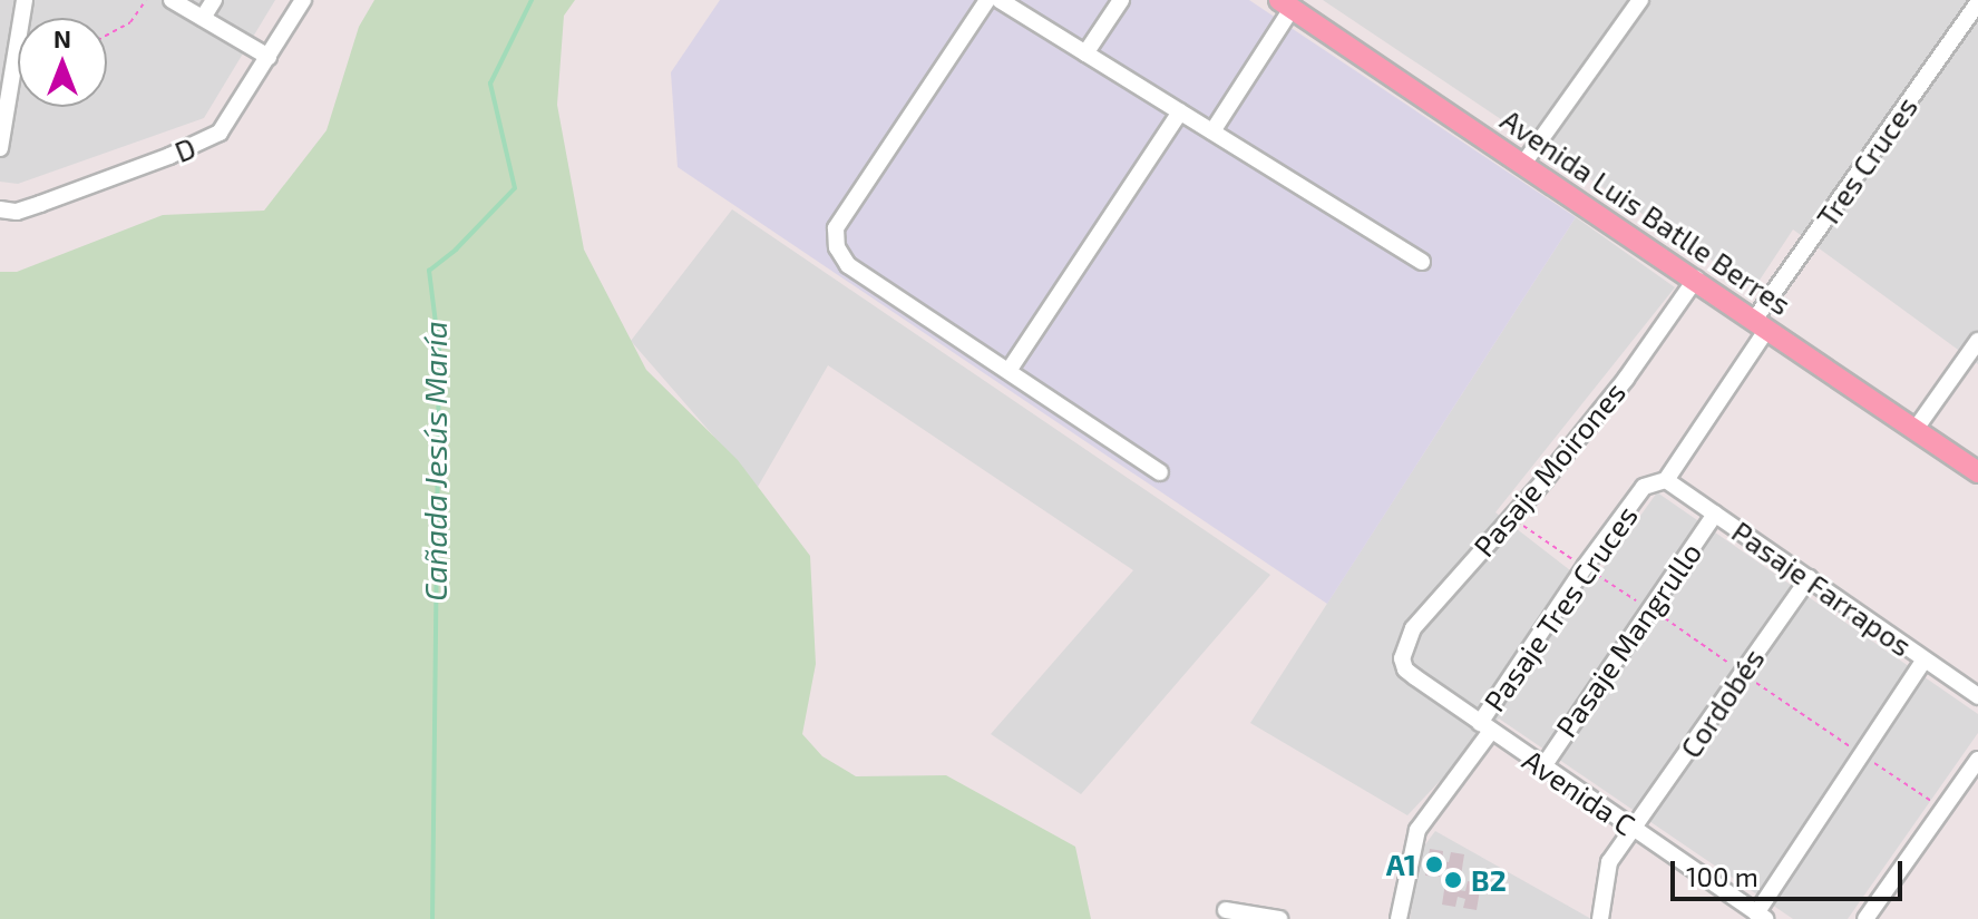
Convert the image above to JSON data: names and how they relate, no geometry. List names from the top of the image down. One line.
{"streets":{"main road":["Avenida Luis Batlle Berres"],"street":["D","Tres Cruces","Pasaje Moirones","Pasaje Farrapos","Pasaje Tres Cruces","Pasaje Mangrullo","Cordobés","Avenida C"]},"crossings":[["Tres Cruces","Avenida Luis Batlle Berres"],["Tres Cruces","Pasaje Tres Cruces"],["Avenida Luis Batlle Berres","Pasaje Moirones"],["Avenida Luis Batlle Berres","Pasaje Tres Cruces"],["Pasaje Moirones","Avenida C"],["Pasaje Farrapos","Pasaje Tres Cruces"],["Pasaje Farrapos","Pasaje Mangrullo"],["Pasaje Farrapos","Cordobés"],["Pasaje Tres Cruces","Avenida C"],["Pasaje Mangrullo","Avenida C"],["Cordobés","Avenida C"]],"water":["Cañada Jesús María"],"places":["A1","B2"],"scale_bar":"100 m","north":"top"}
